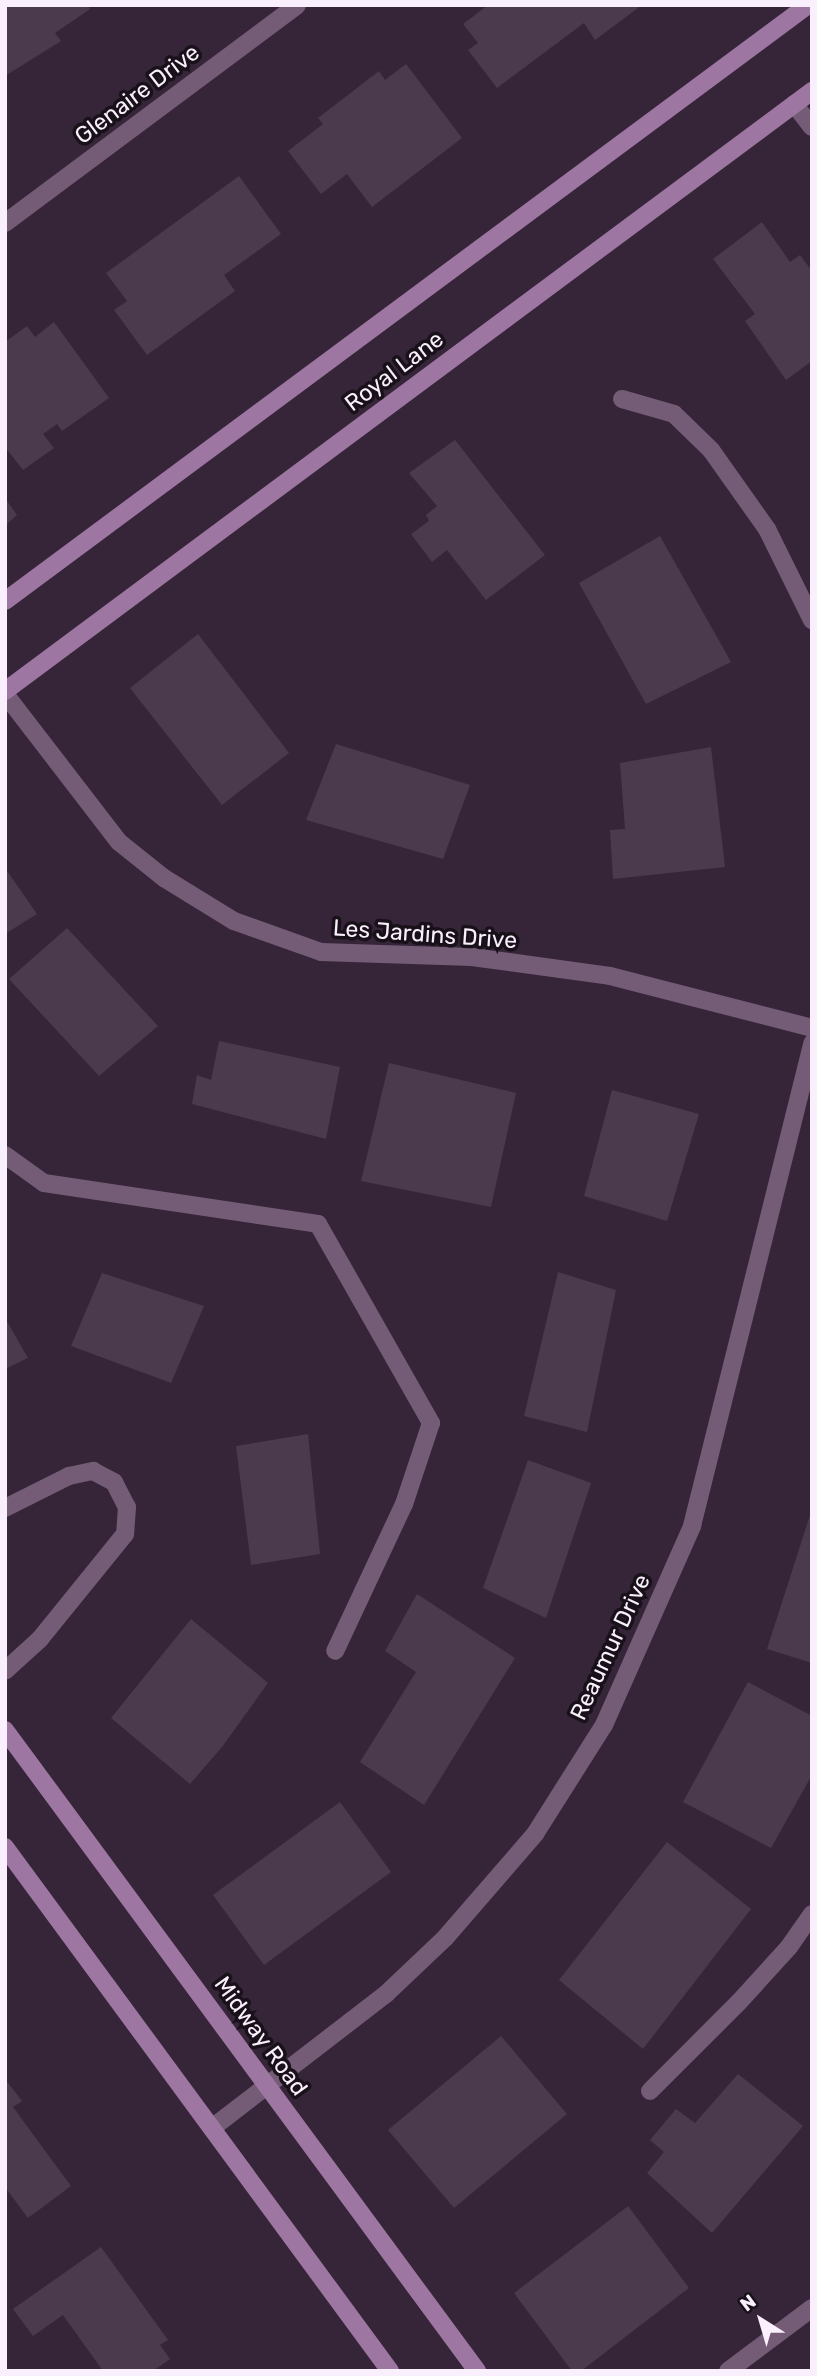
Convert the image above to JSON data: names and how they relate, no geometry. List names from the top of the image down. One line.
{"streets":{"main road":["Royal Lane","Midway Road"],"street":["Glenaire Drive","Les Jardins Drive","Reaumur Drive"]},"crossings":[["Royal Lane","Les Jardins Drive"],["Reaumur Drive","Midway Road"]],"north":"top left"}
